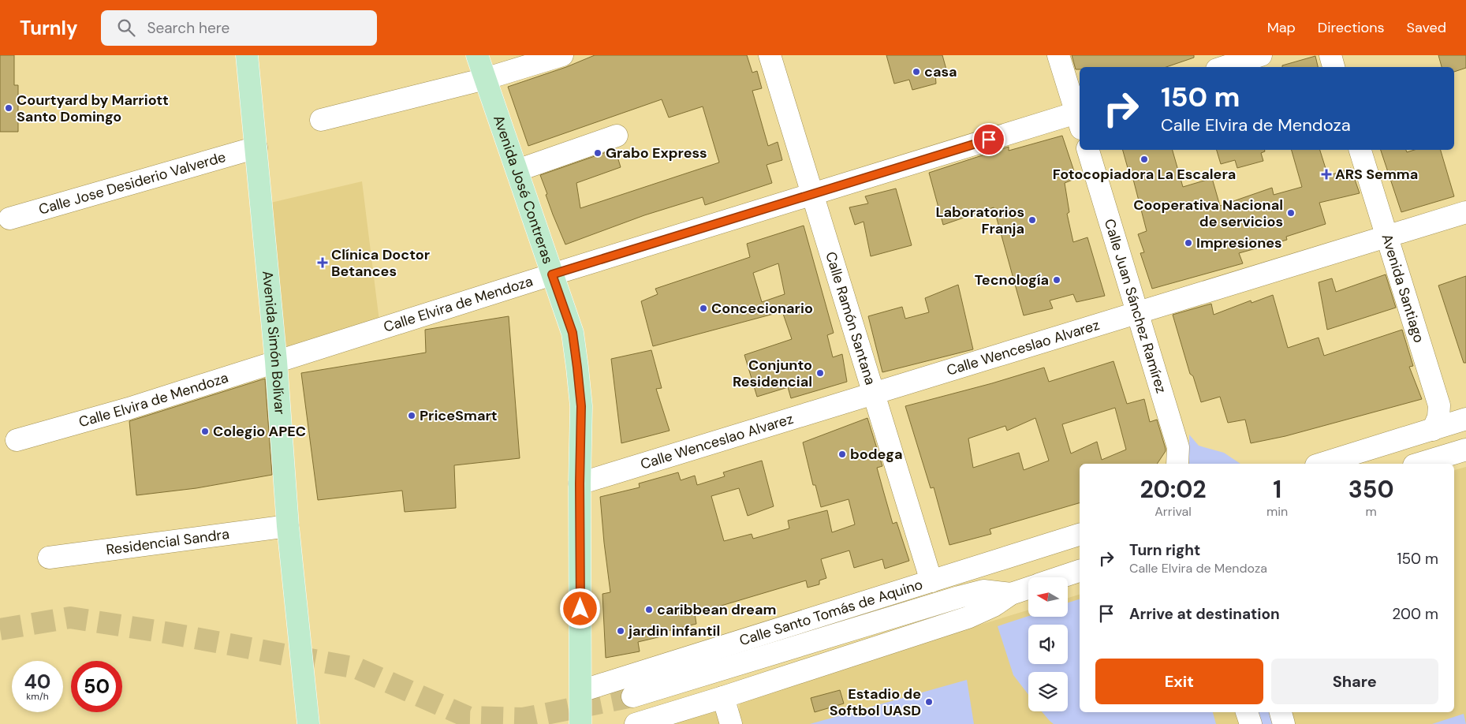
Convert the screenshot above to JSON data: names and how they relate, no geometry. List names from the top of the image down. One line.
{"streets":{"main road":["Avenida José Contreras","Avenida Simón Bolívar"],"street":["Calle Jose Desiderio Valverde","Avenida Santiago","Calle Elvira de Mendoza","Calle Juan Sánchez Ramírez","Calle Ramón Santana","Calle Wenceslao Alvarez","Residencial Sandra","Calle Santo Tomás de Aquino"]},"crossings":[["Calle Jose Desiderio Valverde","Avenida Simón Bolívar"],["Avenida José Contreras","Calle Elvira de Mendoza"],["Avenida José Contreras","Calle Wenceslao Alvarez"],["Avenida José Contreras","Calle Santo Tomás de Aquino"],["Avenida Santiago","Calle Wenceslao Alvarez"],["Calle Elvira de Mendoza","Calle Ramón Santana"],["Calle Elvira de Mendoza","Avenida Simón Bolívar"],["Calle Juan Sánchez Ramírez","Calle Wenceslao Alvarez"],["Calle Ramón Santana","Calle Wenceslao Alvarez"],["Calle Ramón Santana","Calle Santo Tomás de Aquino"],["Avenida Simón Bolívar","Residencial Sandra"]],"places":{"other":["casa","Courtyard by Marriott Santo Domingo","Grabo Express","Fotocopiadora La Escalera","Cooperativa Nacional de servicios","Laboratorios Franja","Impresiones","Tecnología","Concecionario","Conjunto Residencial","PriceSmart","Colegio APEC","bodega","caribbean dream","jardin infantil","Estadio de Softbol UASD"],"health":["ARS Semma","Clínica Doctor Betances"]},"north":"left","page":{"header":"Turnly","search":"Search here","nav":["Map","Directions","Saved"],"turn":["150 m","Calle Elvira de Mendoza"],"eta":["20:02","Arrival","1","min","350","m"],"list":[{"name":"Turn right","note":"Calle Elvira de Mendoza","value":"150 m"},{"name":"Arrive at destination","value":"200 m"}],"buttons":["Exit","Share"],"speed":"40 km/h","limit":"50"}}
